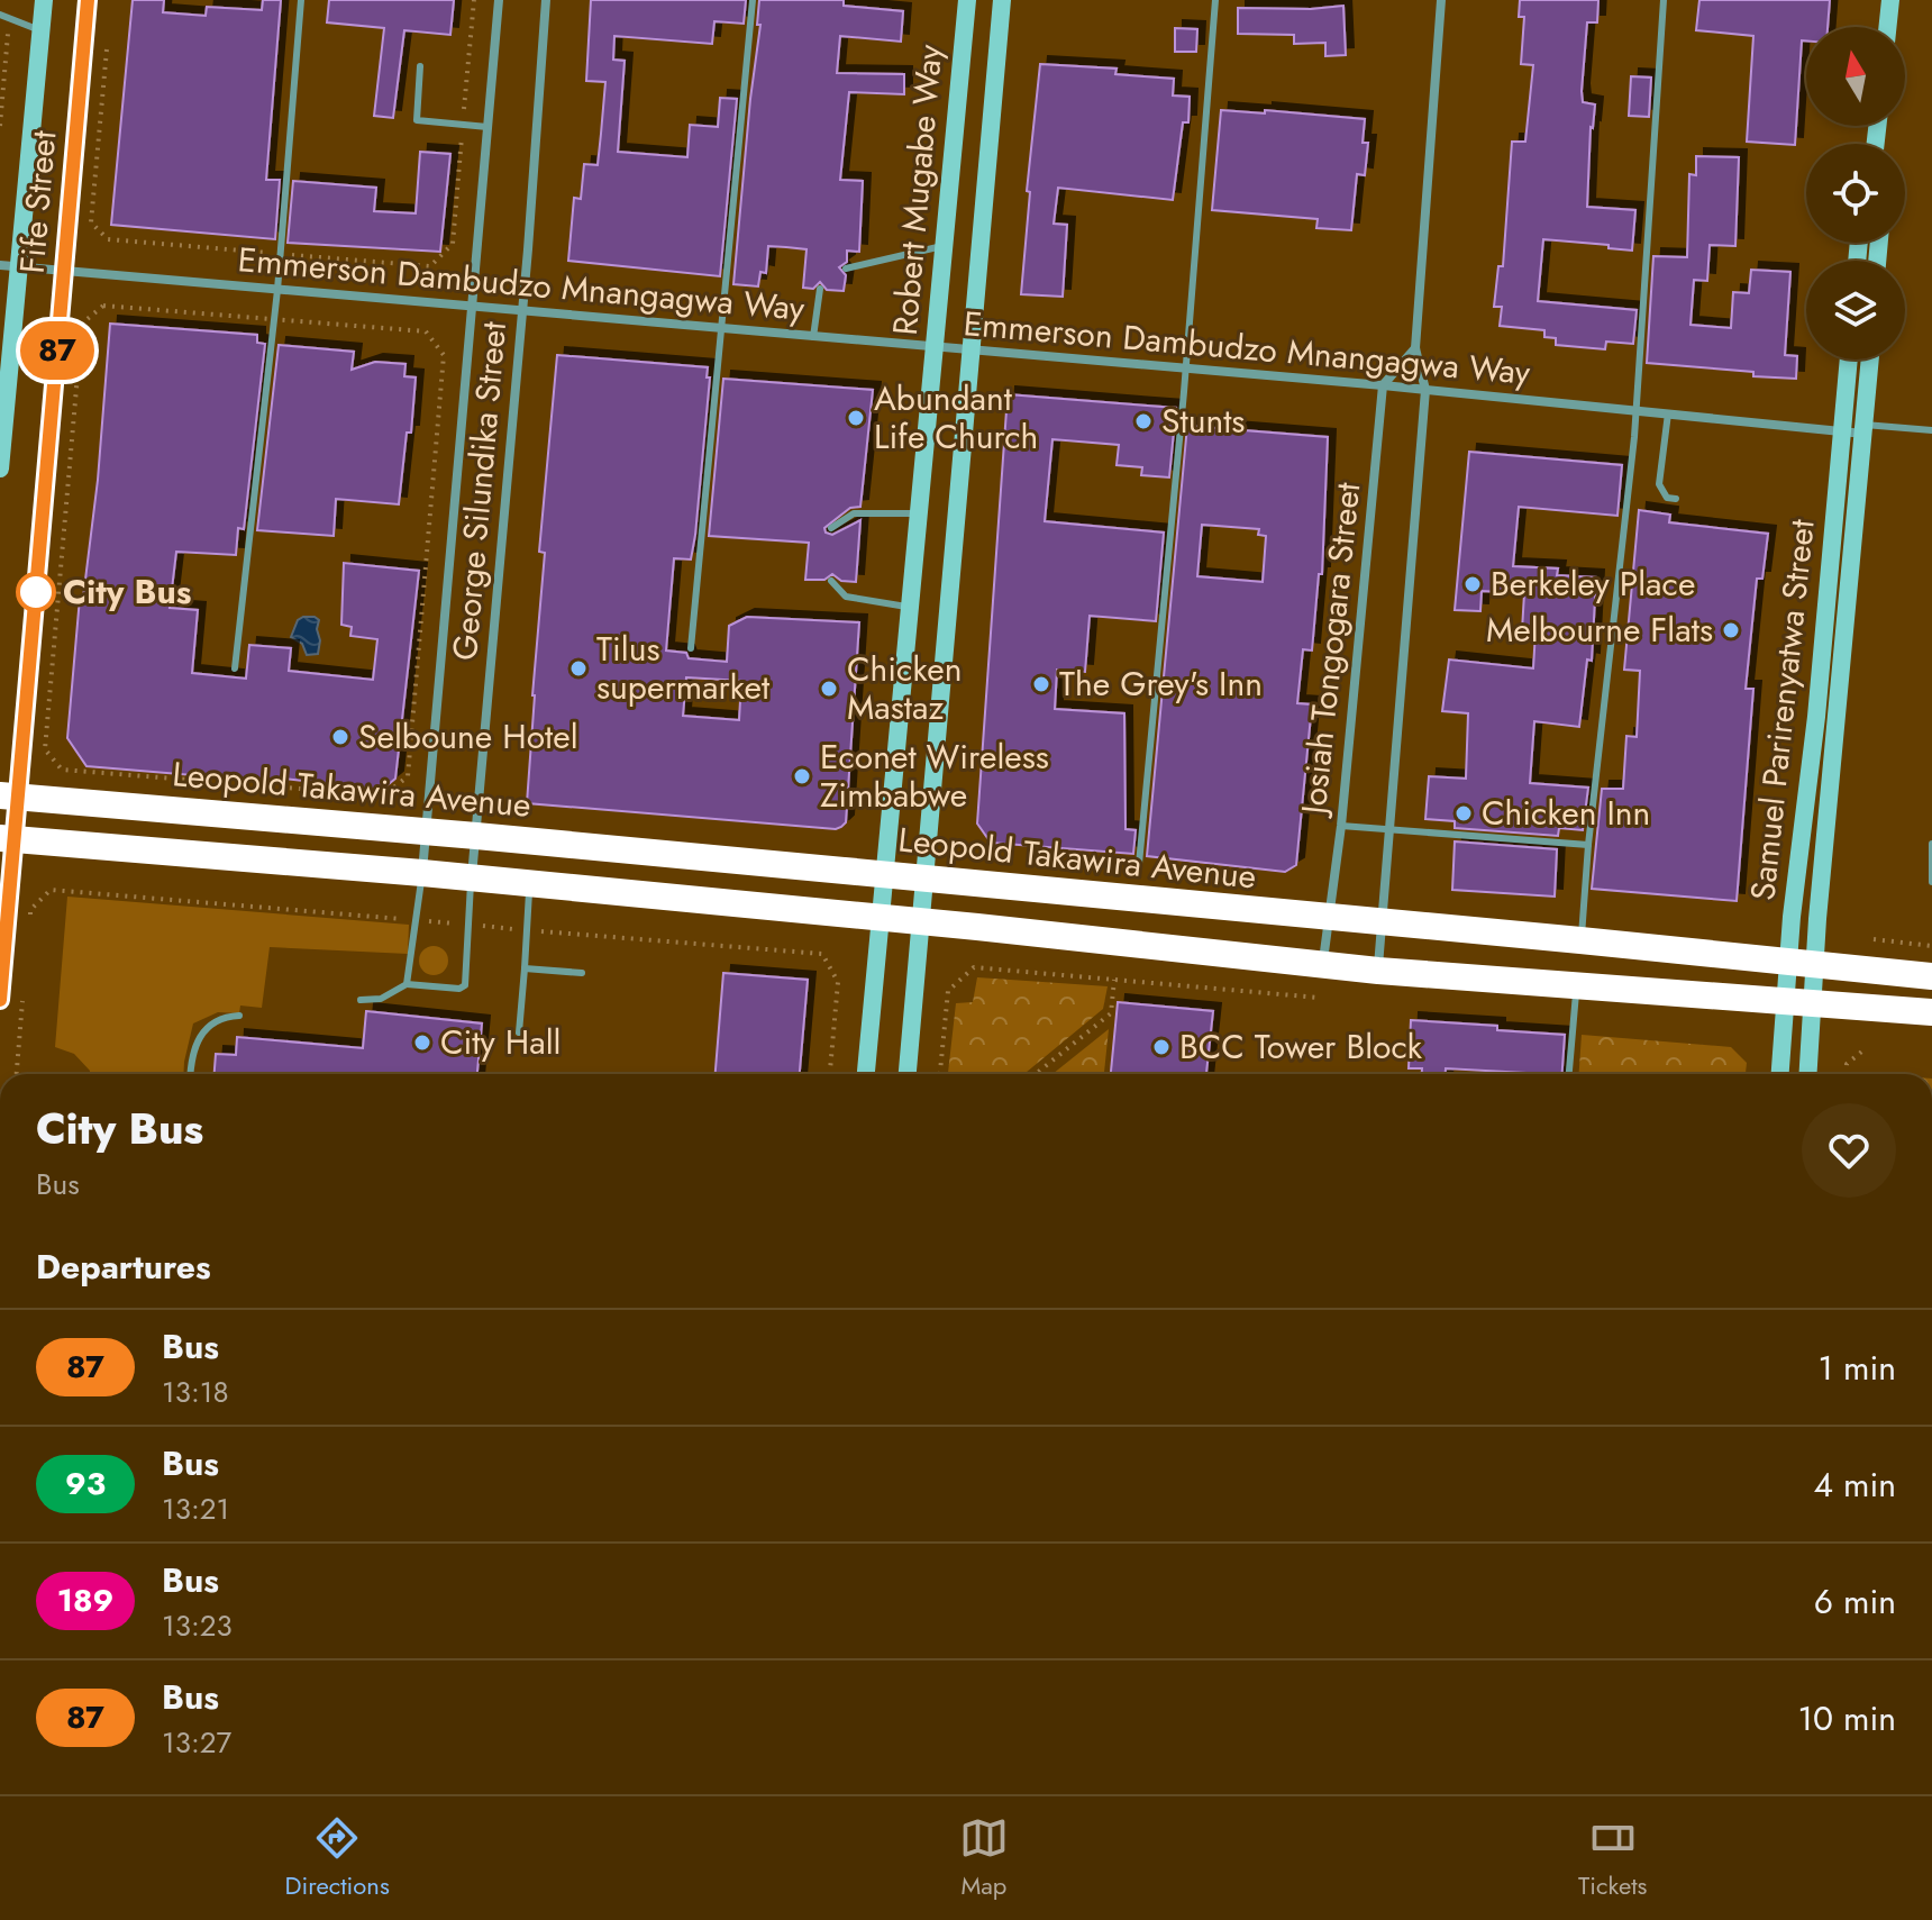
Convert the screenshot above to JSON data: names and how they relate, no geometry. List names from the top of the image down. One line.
{"streets":{"highway":["Leopold Takawira Avenue"],"street":["Robert Mugabe Way","Fife Street","Emmerson Dambudzo Mnangagwa Way","George Silundika Street","Josiah Tongogara Street","Samuel Parirenyatwa Street"]},"crossings":[["Robert Mugabe Way","Emmerson Dambudzo Mnangagwa Way"],["Robert Mugabe Way","Leopold Takawira Avenue"],["Fife Street","Emmerson Dambudzo Mnangagwa Way"],["Fife Street","Leopold Takawira Avenue"],["Emmerson Dambudzo Mnangagwa Way","George Silundika Street"],["Emmerson Dambudzo Mnangagwa Way","Josiah Tongogara Street"],["Emmerson Dambudzo Mnangagwa Way","Samuel Parirenyatwa Street"],["George Silundika Street","Leopold Takawira Avenue"],["Josiah Tongogara Street","Leopold Takawira Avenue"],["Samuel Parirenyatwa Street","Leopold Takawira Avenue"]],"places":["Abundant Life Church","Stunts","Berkeley Place","City Bus","Melbourne Flats","Tilus supermarket","The Grey's Inn","Chicken Mastaz","Selboune Hotel","Econet Wireless Zimbabwe","Chicken Inn","City Hall","BCC Tower Block"],"lines":["bus line 87"],"north":"top","page":{"on_map":"87","heading":[["City Bus","Bus"],"Departures"],"list":[{"mark":"87","name":"Bus","note":"13:18","value":"1 min"},{"mark":"93","name":"Bus","note":"13:21","value":"4 min"},{"mark":"189","name":"Bus","note":"13:23","value":"6 min"},{"mark":"87","name":"Bus","note":"13:27","value":"10 min"}],"tabs":["Directions","Map","Tickets"]}}
